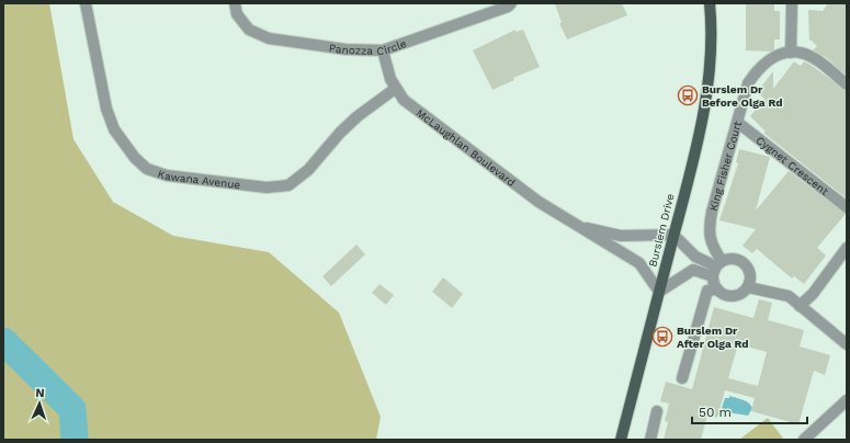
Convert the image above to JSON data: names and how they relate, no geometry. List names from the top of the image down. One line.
{"streets":{"main road":["Burslem Drive"],"street":["Panozza Circle","McLaughlan Boulevard","King Fisher Court","Cygnet Crescent","Kawana Avenue"]},"crossings":[["Panozza Circle","McLaughlan Boulevard"],["McLaughlan Boulevard","Kawana Avenue"],["McLaughlan Boulevard","Burslem Drive"],["King Fisher Court","Cygnet Crescent"]],"places":{"bus stop":["Burslem Dr Before Olga Rd","Burslem Dr After Olga Rd"]},"scale_bar":"50 m","north":"top"}
